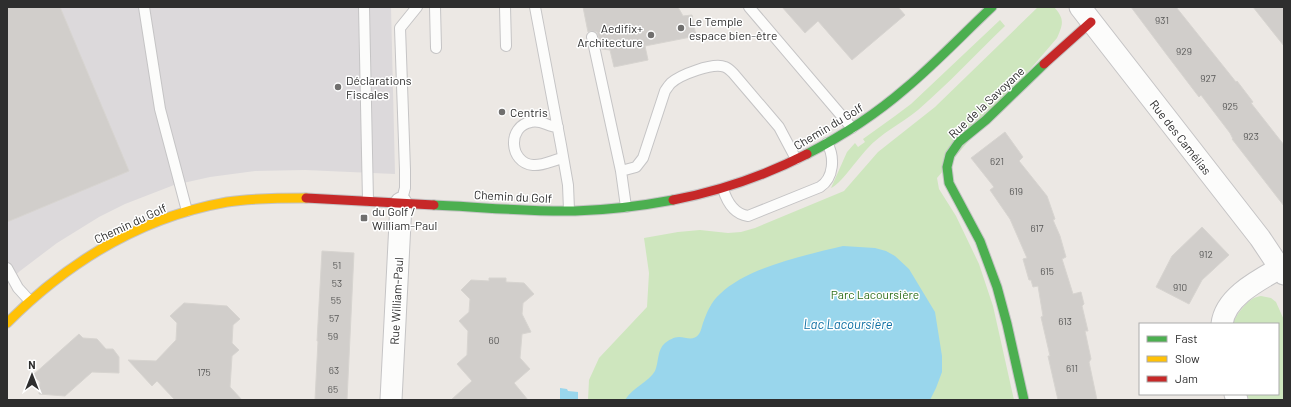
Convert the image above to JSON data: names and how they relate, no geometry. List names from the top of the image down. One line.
{"streets":{"street":["Rue de la Savoyane","Chemin du Golf","Rue des Camélias","Rue William-Paul"]},"crossings":[["Rue de la Savoyane","Rue des Camélias"],["Chemin du Golf","Rue William-Paul"]],"water":["Lac Lacoursière"],"parks":["Parc Lacoursière"],"places":{"other":["Le Temple espace bien-être","Aedifix+ Architecture","Déclarations Fiscales","Centris"],"transit":["du Golf / William-Paul"]},"house_numbers":["931","929","927","925","923","621","619","617","912","51","615","53","910","55","57","613","59","60","611","63","175","65"],"legend":["Fast","Slow","Jam"],"north":"top"}
